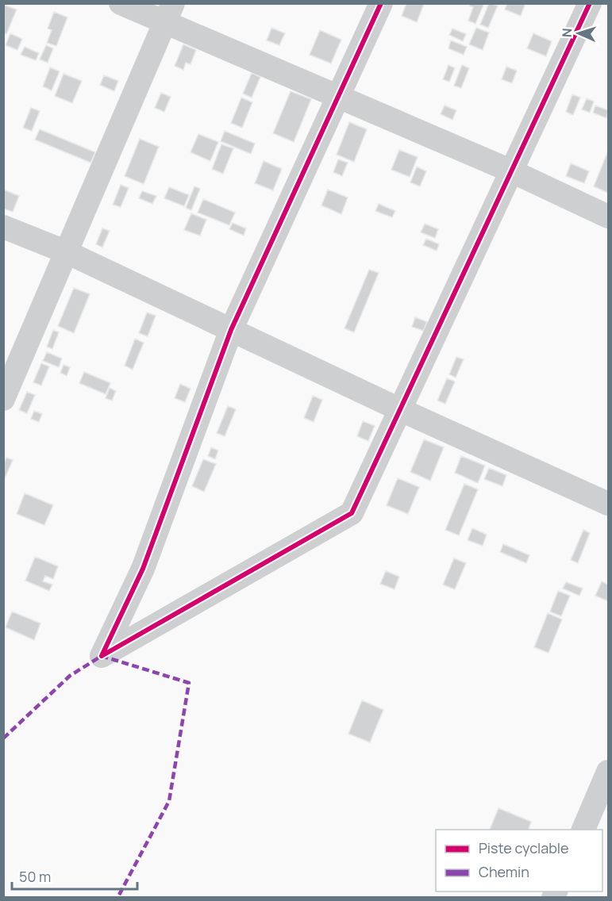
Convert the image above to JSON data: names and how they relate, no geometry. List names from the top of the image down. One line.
{"legend":["Piste cyclable","Chemin"],"scale_bar":"50 m","north":"left"}
